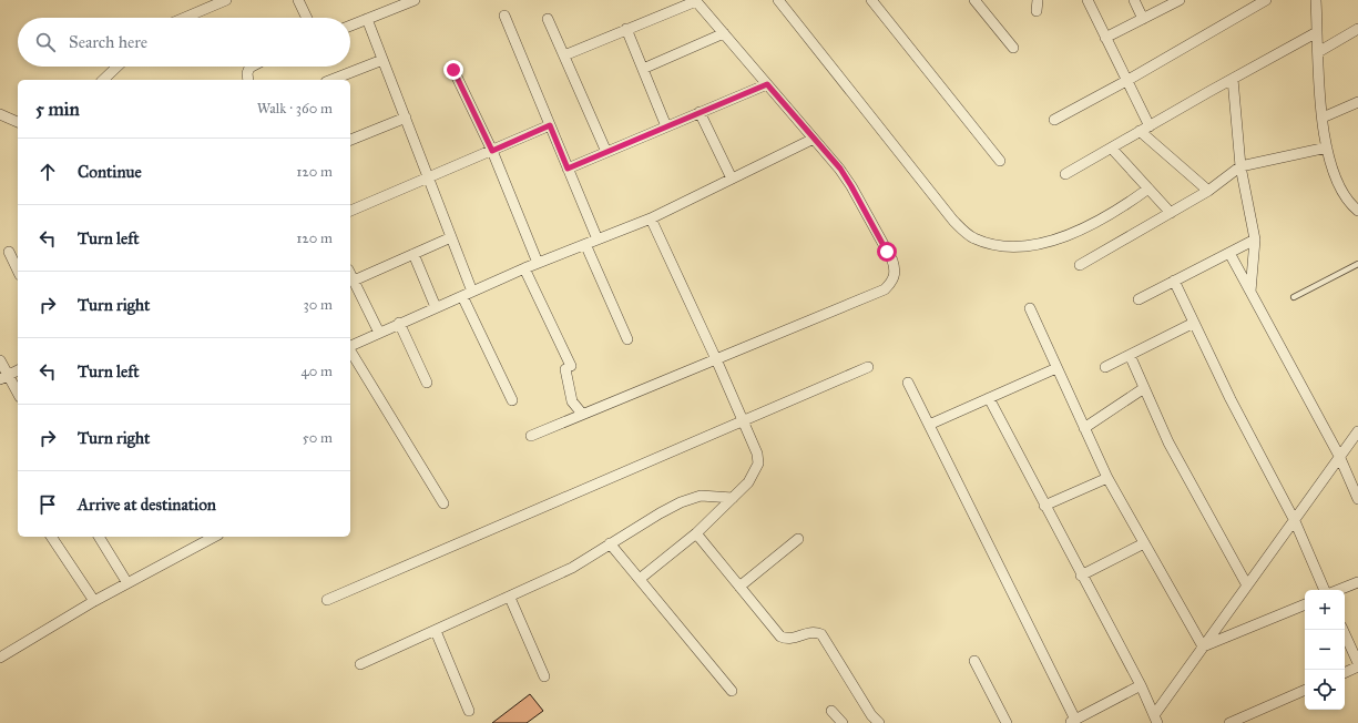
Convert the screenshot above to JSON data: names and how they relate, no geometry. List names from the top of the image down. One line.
{"page":{"search":"Search here","heading":["5 min","Walk · 360 m"],"list":[["Continue","120 m"],["Turn left","120 m"],["Turn right","30 m"],["Turn left","40 m"],["Turn right","50 m"],"Arrive at destination"],"map_buttons":["+","−"]}}
